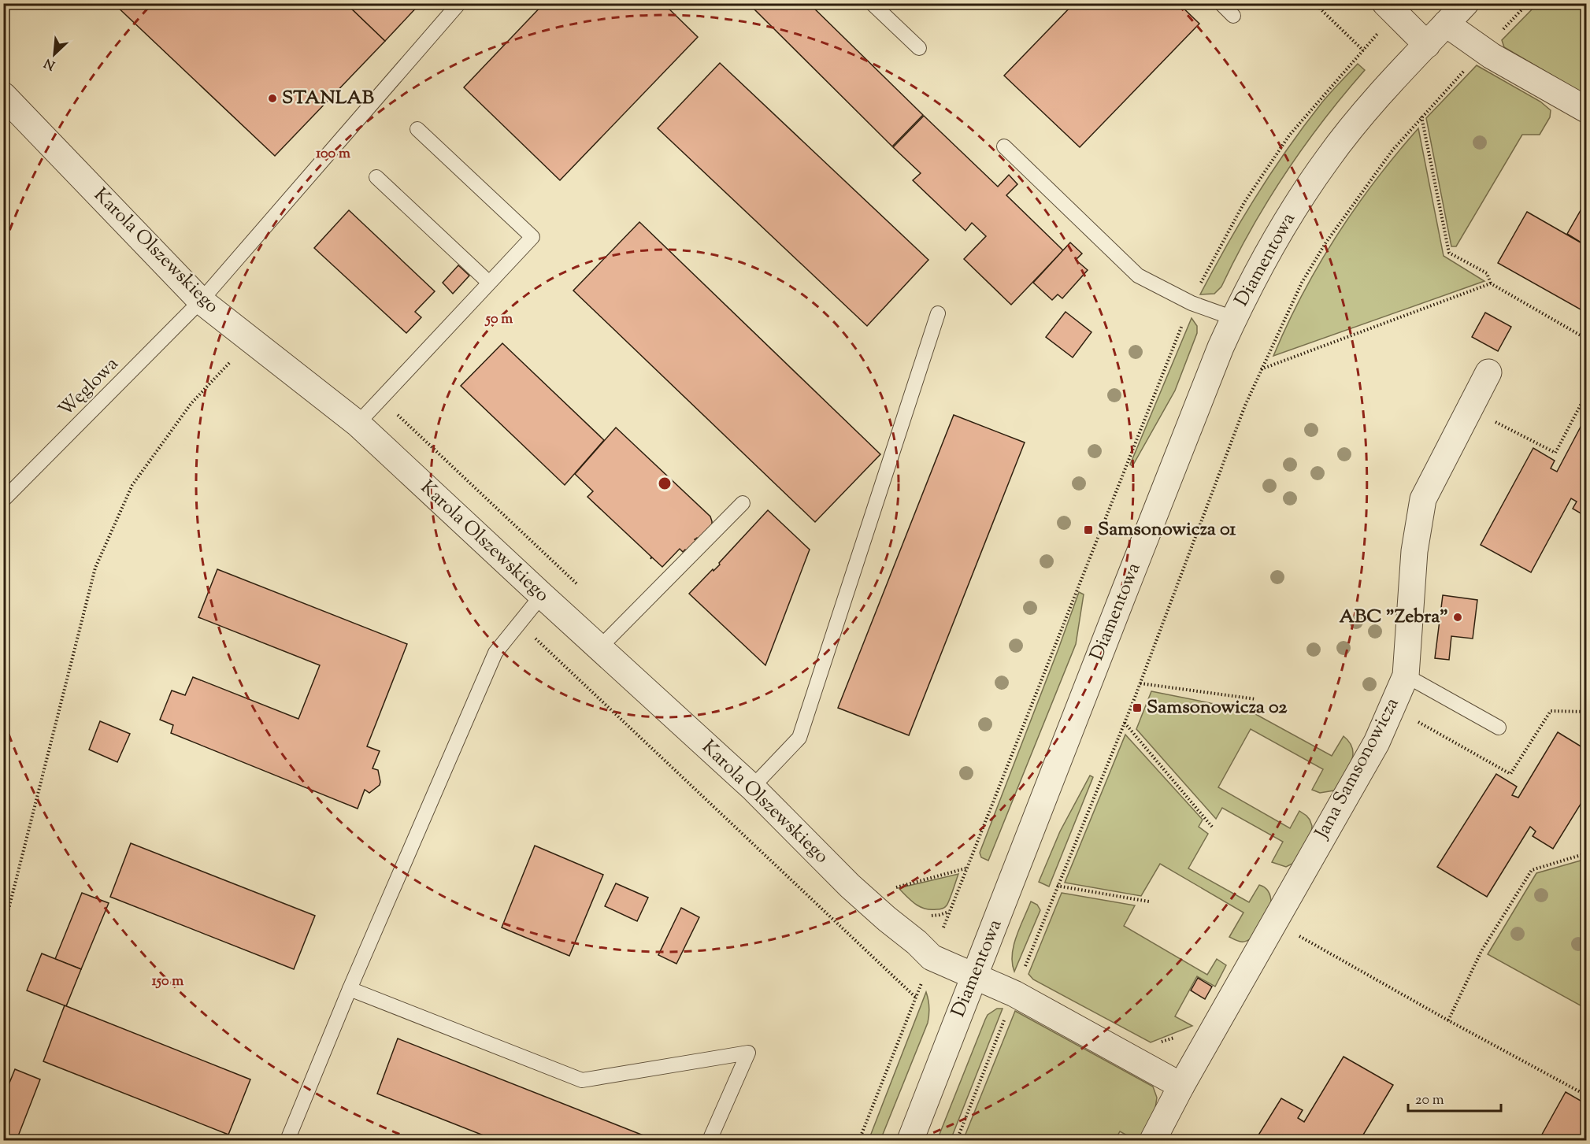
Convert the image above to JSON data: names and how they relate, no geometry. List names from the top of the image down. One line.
{"streets":{"street":["Karola Olszewskiego","Diamentowa","Jana Samsonowicza"],"lane":["Węglowa"]},"crossings":[["Karola Olszewskiego","Diamentowa"],["Karola Olszewskiego","Węglowa"],["Karola Olszewskiego","Jana Samsonowicza"]],"places":{"other":["STANLAB","ABC \"Zebra\""],"transit":["Samsonowicza 01","Samsonowicza 02"]},"scale_bar":"20 m","north":"bottom left","rings":["100 m","50 m","150 m"]}
